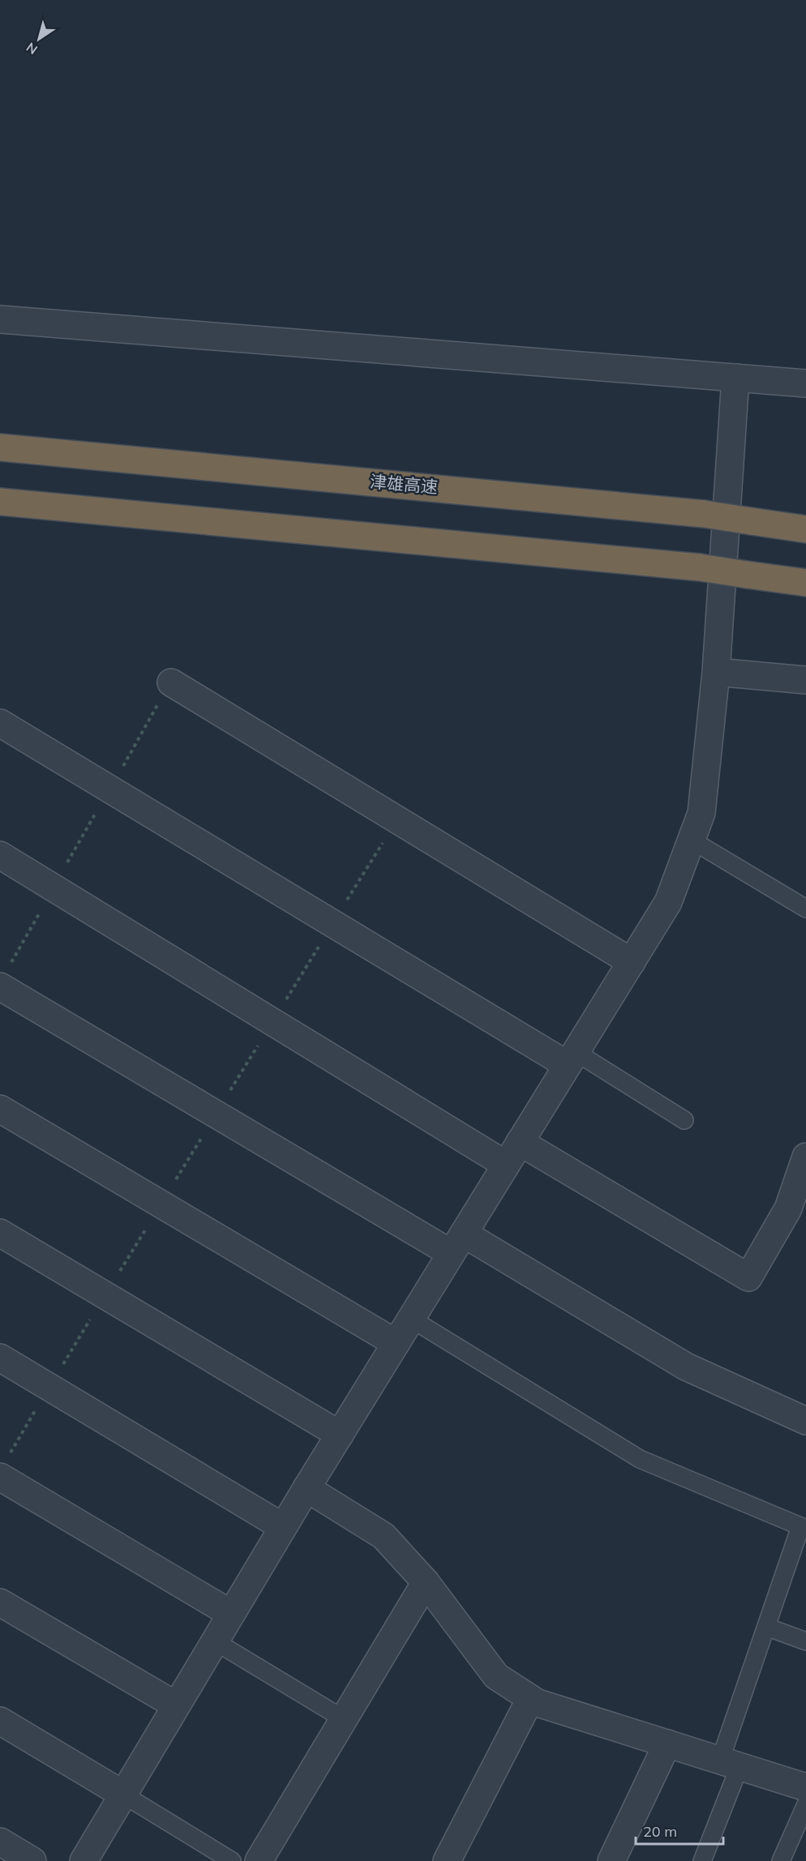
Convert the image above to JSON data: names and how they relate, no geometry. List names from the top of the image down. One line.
{"streets":{"highway":["津雄高速"]},"scale_bar":"20 m","north":"bottom left"}
